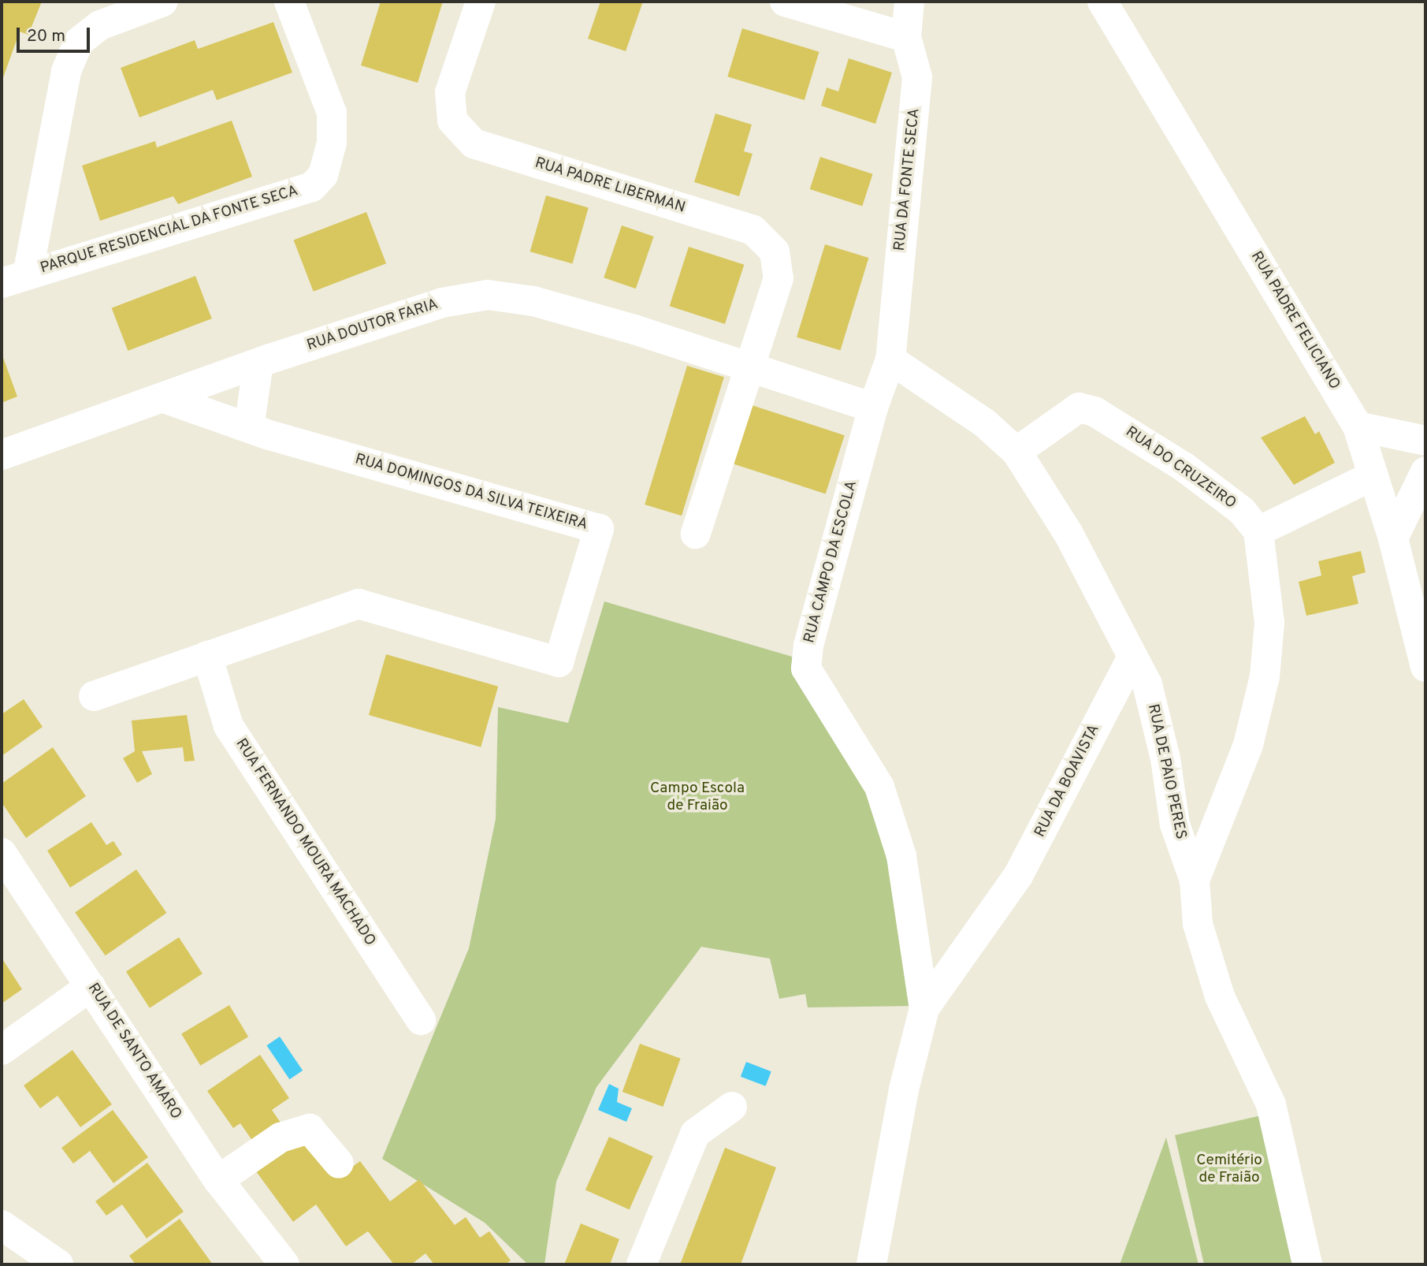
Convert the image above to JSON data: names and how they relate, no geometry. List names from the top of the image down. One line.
{"streets":{"street":["RUA DA FONTE SECA","RUA PADRE LIBERMAN","PARQUE RESIDENCIAL DA FONTE SECA","RUA PADRE FELICIANO","RUA DOUTOR FARIA","RUA DO CRUZEIRO","RUA DOMINGOS DA SILVA TEIXEIRA","RUA CAMPO DA ESCOLA","RUA DE PAIO PERES","RUA DA BOAVISTA","RUA FERNANDO MOURA MACHADO","RUA DE SANTO AMARO"]},"crossings":[["RUA DA FONTE SECA","RUA CAMPO DA ESCOLA"],["RUA PADRE LIBERMAN","RUA DOUTOR FARIA"],["RUA DOUTOR FARIA","RUA DOMINGOS DA SILVA TEIXEIRA"],["RUA DOUTOR FARIA","RUA CAMPO DA ESCOLA"],["RUA DOMINGOS DA SILVA TEIXEIRA","RUA FERNANDO MOURA MACHADO"],["RUA CAMPO DA ESCOLA","RUA DA BOAVISTA"],["RUA DE PAIO PERES","RUA DA BOAVISTA"]],"parks":["Campo Escola de Fraião","Cemitério de Fraião"],"scale_bar":"20 m"}
